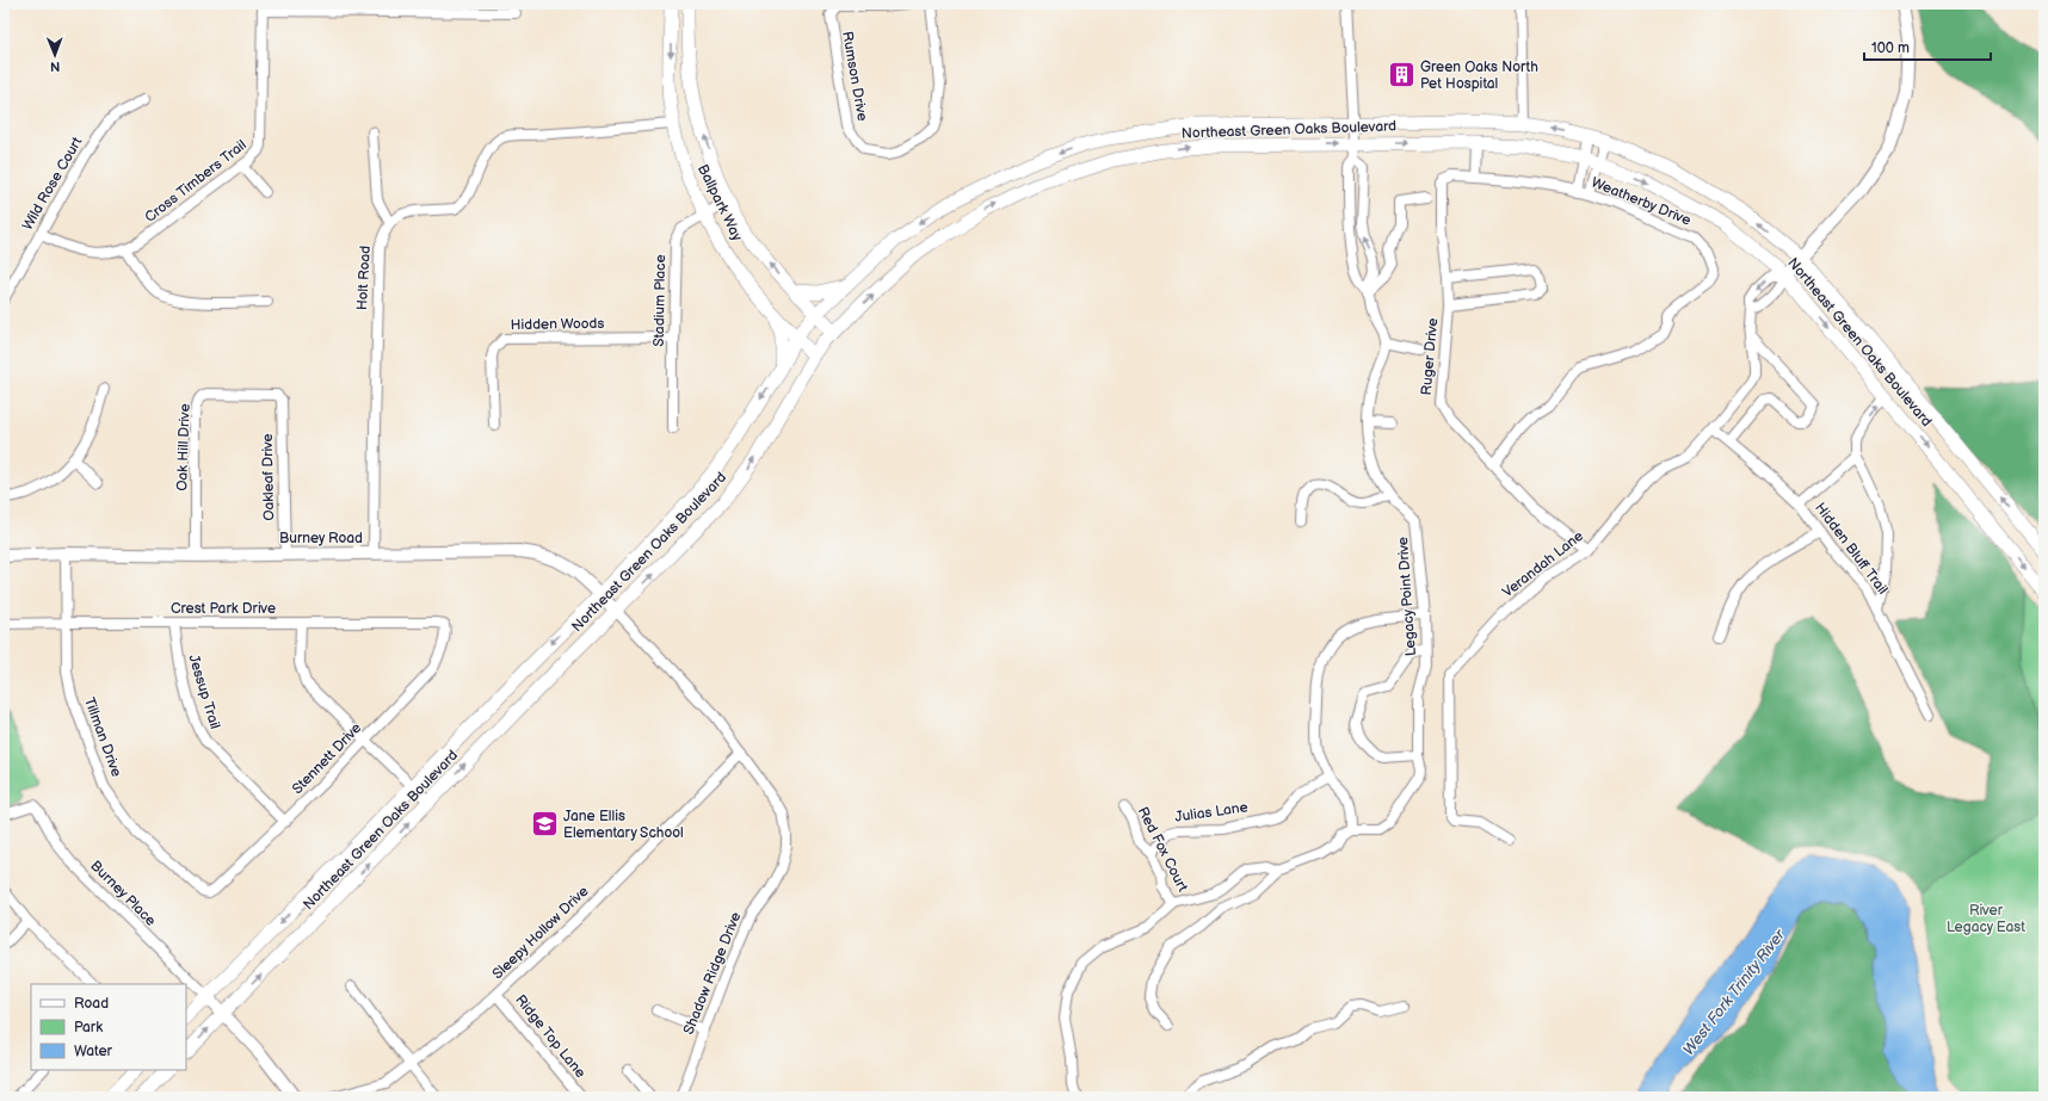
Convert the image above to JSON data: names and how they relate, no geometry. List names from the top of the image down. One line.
{"streets":{"main road":["Northeast Green Oaks Boulevard","Ballpark Way"],"street":["Rumson Drive","Cross Timbers Trail","Wild Rose Court","Weatherby Drive","Holt Road","Stadium Place","Hidden Woods","Ruger Drive","Oak Hill Drive","Oakleaf Drive","Burney Road","Hidden Bluff Trail","Verandah Lane","Legacy Point Drive","Crest Park Drive","Jessup Trail","Tillman Drive","Stennett Drive","Julias Lane","Red Fox Court","Burney Place","Sleepy Hollow Drive","Shadow Ridge Drive","Ridge Top Lane"]},"crossings":[["Northeast Green Oaks Boulevard","Ballpark Way"],["Northeast Green Oaks Boulevard","Burney Road"],["Northeast Green Oaks Boulevard","Verandah Lane"],["Northeast Green Oaks Boulevard","Burney Place"],["Northeast Green Oaks Boulevard","Shadow Ridge Drive"],["Cross Timbers Trail","Wild Rose Court"],["Weatherby Drive","Ruger Drive"],["Ballpark Way","Stadium Place"],["Holt Road","Burney Road"],["Stadium Place","Hidden Woods"],["Ruger Drive","Verandah Lane"],["Oak Hill Drive","Oakleaf Drive"],["Oak Hill Drive","Burney Road"],["Oakleaf Drive","Burney Road"],["Burney Road","Tillman Drive"],["Burney Road","Shadow Ridge Drive"],["Hidden Bluff Trail","Verandah Lane"],["Crest Park Drive","Jessup Trail"],["Crest Park Drive","Tillman Drive"],["Crest Park Drive","Stennett Drive"],["Jessup Trail","Stennett Drive"],["Tillman Drive","Stennett Drive"],["Julias Lane","Red Fox Court"],["Sleepy Hollow Drive","Shadow Ridge Drive"],["Sleepy Hollow Drive","Ridge Top Lane"]],"water":["West Fork Trinity River"],"parks":["River Legacy East"],"places":{"building":["Green Oaks North Pet Hospital"],"school or university":["Jane Ellis Elementary School"]},"legend":["Road","Park","Water"],"scale_bar":"100 m","north":"bottom"}
